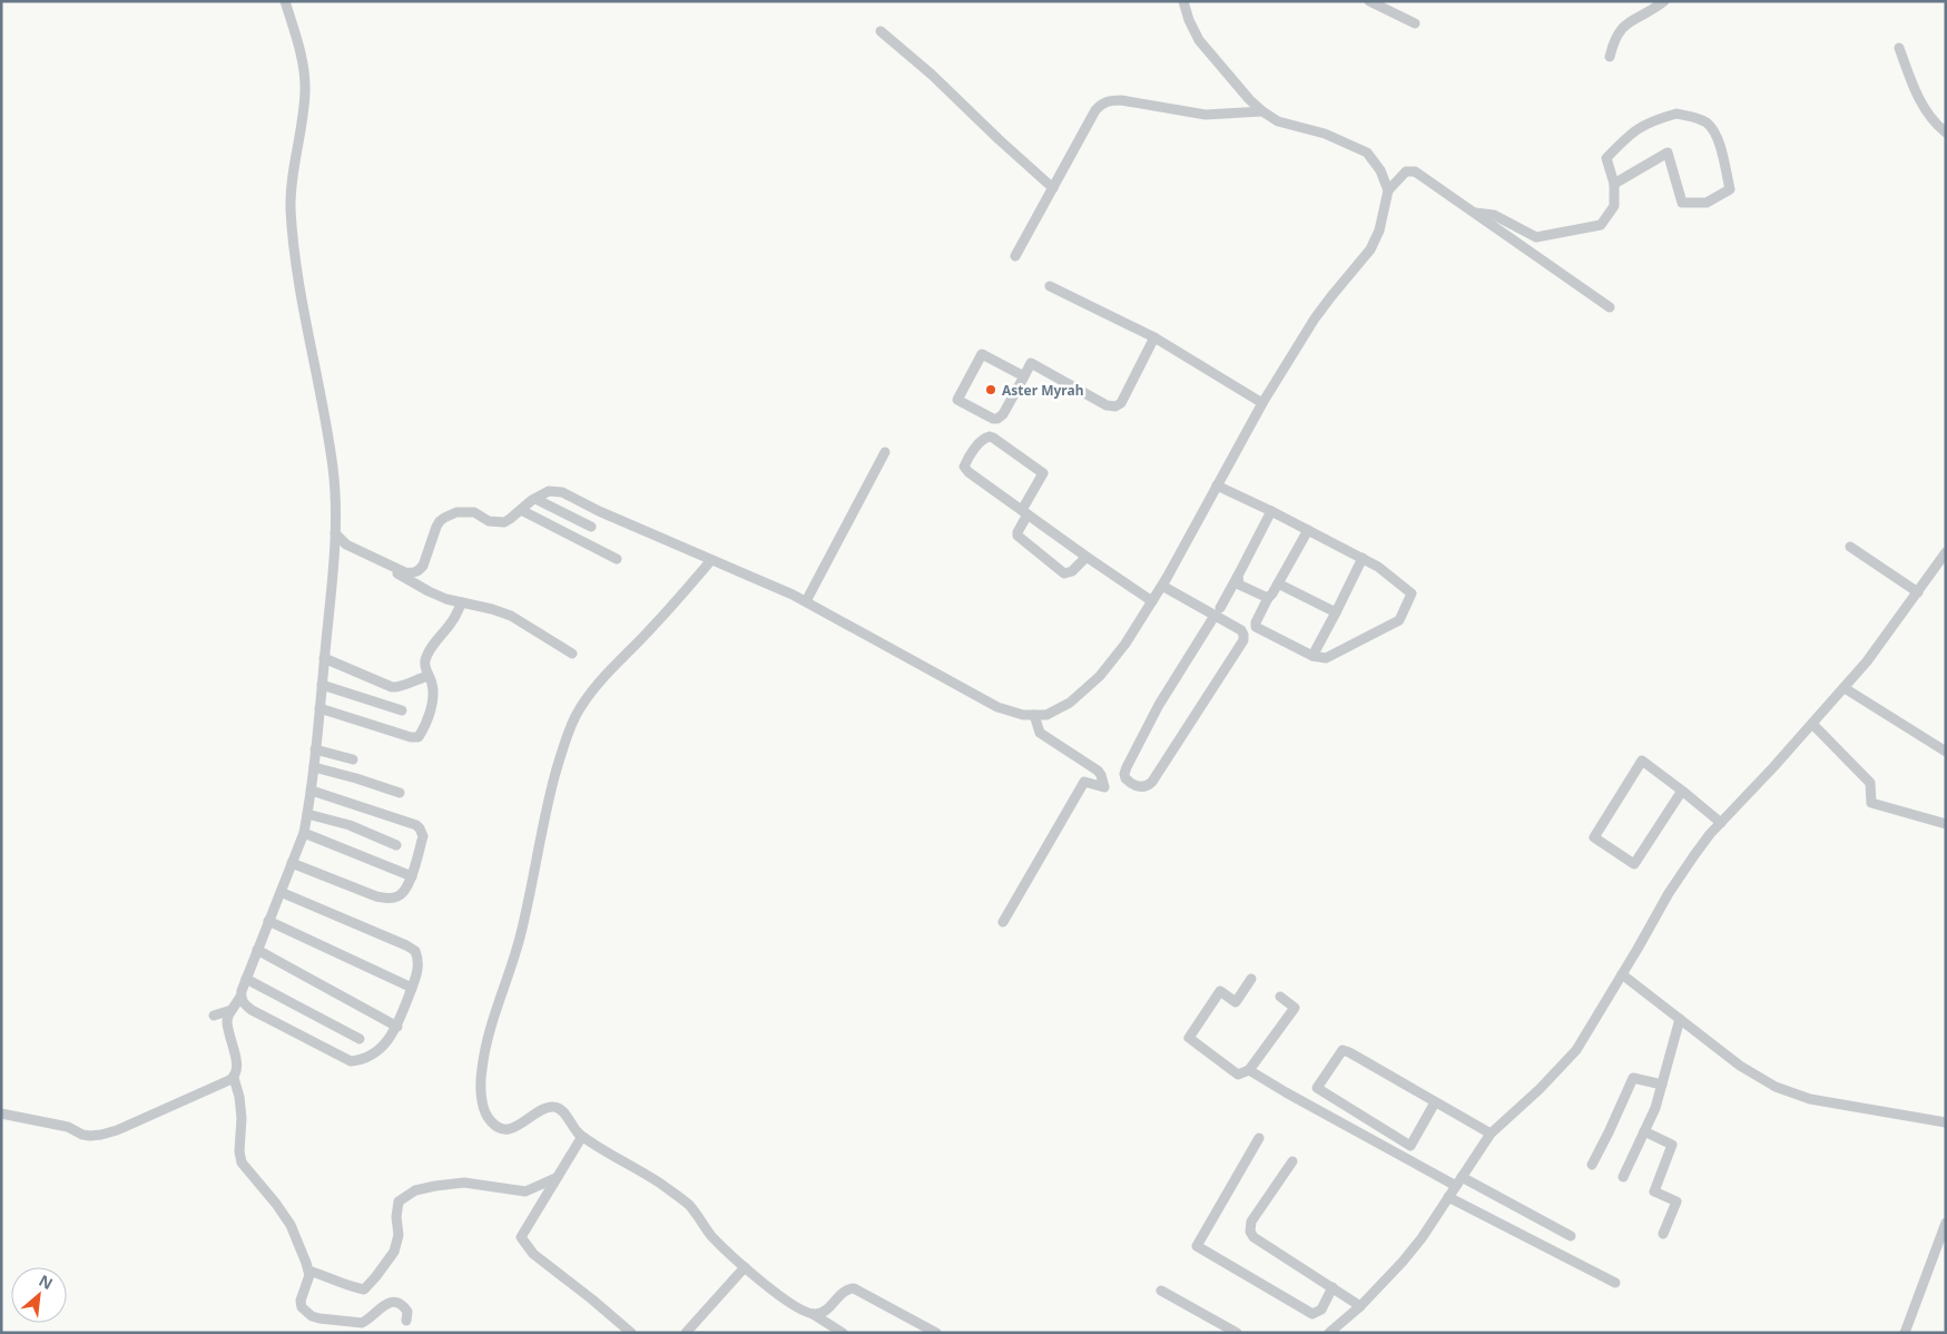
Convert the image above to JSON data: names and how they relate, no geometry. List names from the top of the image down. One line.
{"places":["Aster Myrah"],"north":"top right"}
